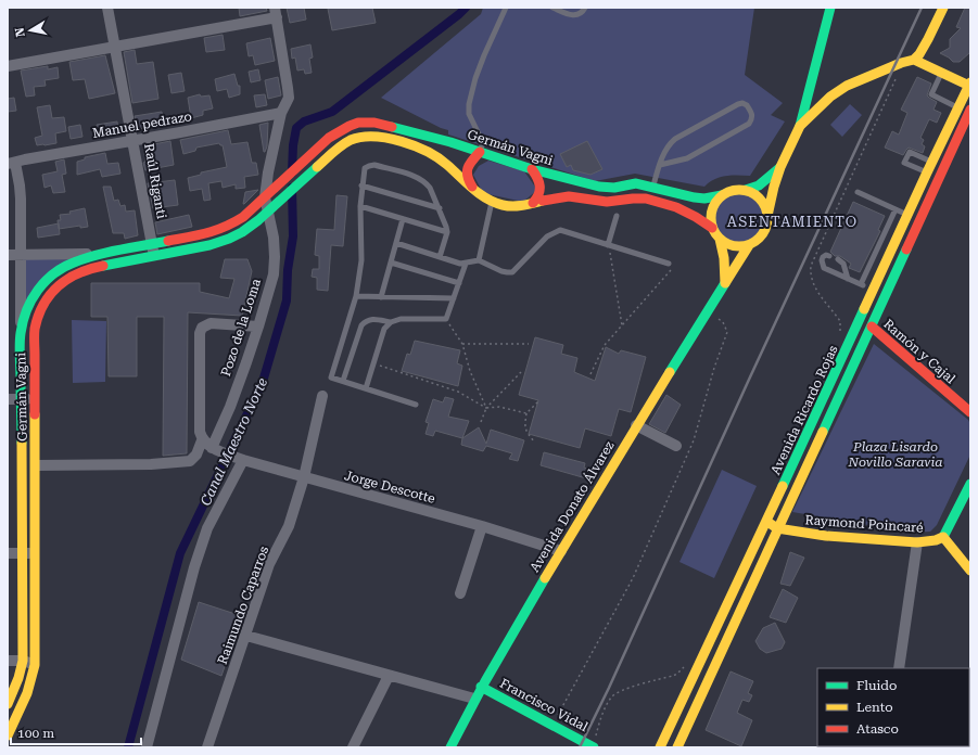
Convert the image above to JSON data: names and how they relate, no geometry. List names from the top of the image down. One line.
{"streets":{"main road":["Germán Vagni","Ramón y Cajal","Avenida Ricardo Rojas","Avenida Donato Álvarez","Raymond Poincaré","Francisco Vidal"],"street":["Manuel pedrazo","Raúl Riganti","Pozo de la Loma","Jorge Descotte","Raimundo Caparros"]},"crossings":[["Manuel pedrazo","Raúl Riganti"],["Germán Vagni","Raúl Riganti"],["Germán Vagni","Pozo de la Loma"],["Germán Vagni","Avenida Donato Álvarez"],["Pozo de la Loma","Jorge Descotte"],["Ramón y Cajal","Avenida Ricardo Rojas"],["Avenida Ricardo Rojas","Raymond Poincaré"],["Jorge Descotte","Avenida Donato Álvarez"],["Jorge Descotte","Raimundo Caparros"],["Avenida Donato Álvarez","Francisco Vidal"]],"districts":["ASENTAMIENTO"],"water":["Canal Maestro Norte"],"parks":["Plaza Lisardo Novillo Saravia"],"legend":["Fluido","Lento","Atasco"],"scale_bar":"100 m","north":"left"}
